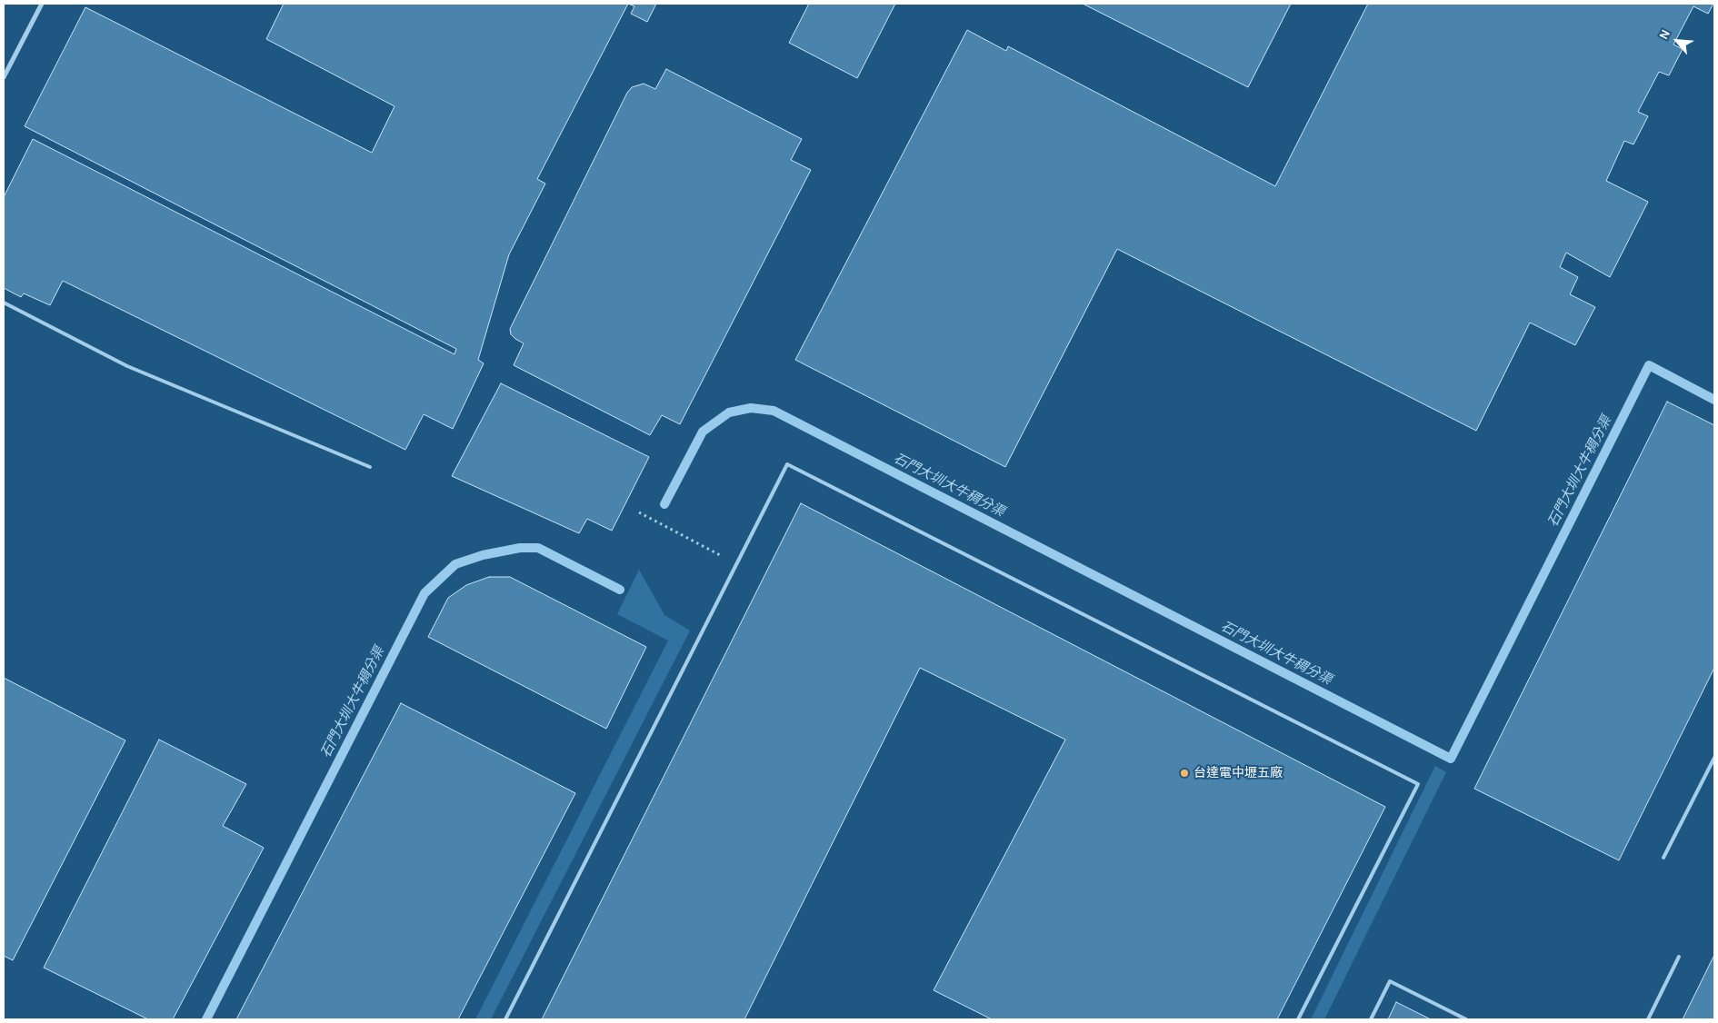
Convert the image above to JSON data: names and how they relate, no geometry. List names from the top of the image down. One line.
{"water":["石門大圳大牛稠分渠"],"places":["台達電中壢五廠"],"north":"top left"}
